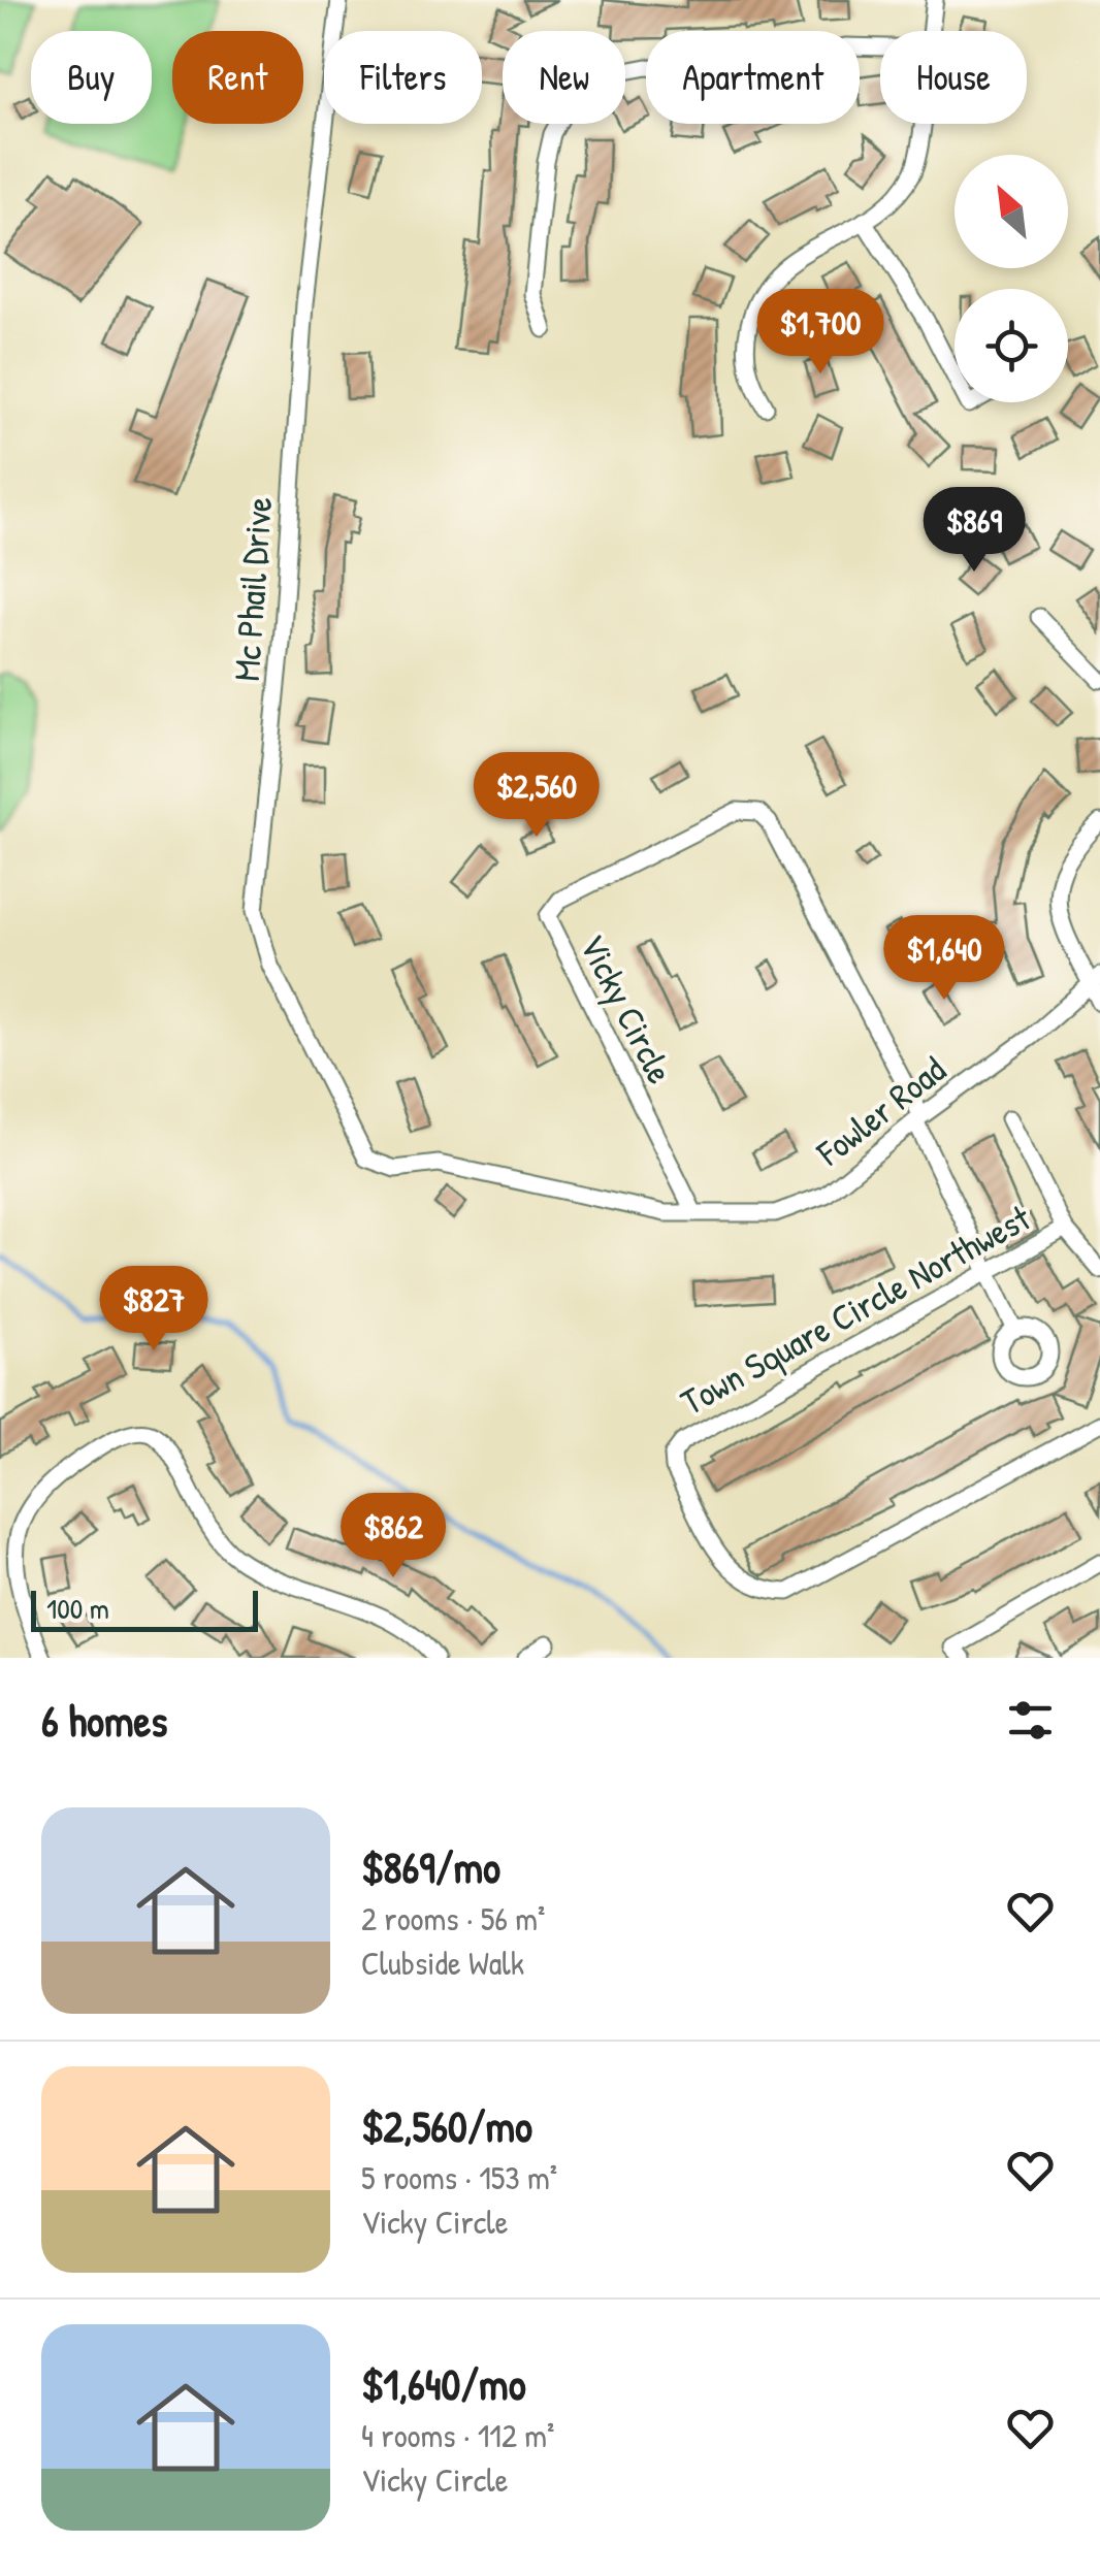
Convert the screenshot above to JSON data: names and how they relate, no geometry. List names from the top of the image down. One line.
{"streets":{"street":["Mc Phail Drive","Vicky Circle","Fowler Road","Town Square Circle Northwest"]},"crossings":[["Mc Phail Drive","Fowler Road"],["Vicky Circle","Fowler Road"]],"scale_bar":"100 m","north":"top left","page":{"chip":["Buy","Rent","Filters","New","Apartment","House"],"price":["$1,700","$869","$2,560","$1,640","$827","$862"],"scale":"100 m","heading":"6 homes","list":[{"name":"$869/mo","note":"2 rooms · 56 m² · Clubside Walk"},{"name":"$2,560/mo","note":"5 rooms · 153 m² · Vicky Circle"},{"name":"$1,640/mo","note":"4 rooms · 112 m² · Vicky Circle"}]}}
